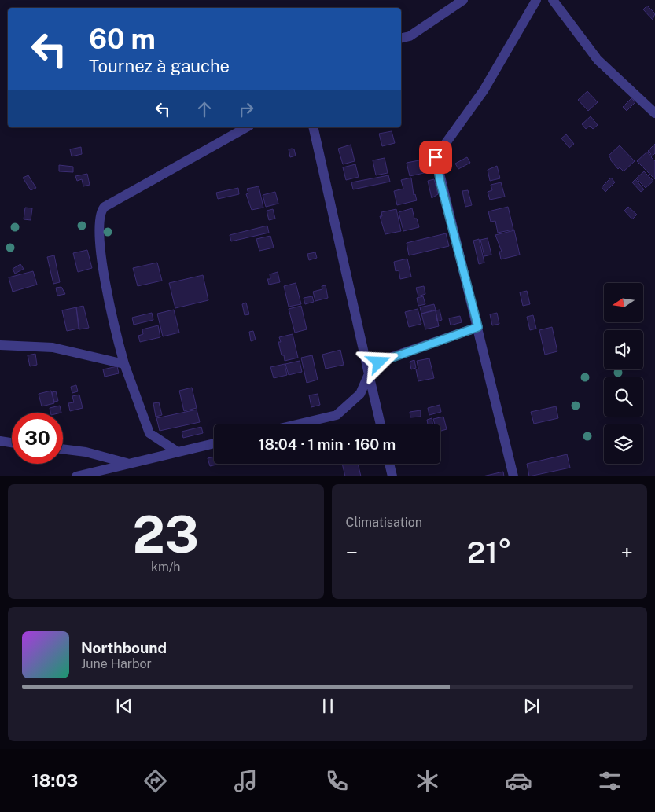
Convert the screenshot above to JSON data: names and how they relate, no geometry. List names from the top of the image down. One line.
{"north":"left","page":{"turn":["60 m","Tournez à gauche"],"limit":"30","trip":"18:04 · 1 min · 160 m","tile":[["23","km/h"],"Climatisation"],"heat":["−","21°","+"],"song":["Northbound","June Harbor"],"tabs":"18:03"}}
